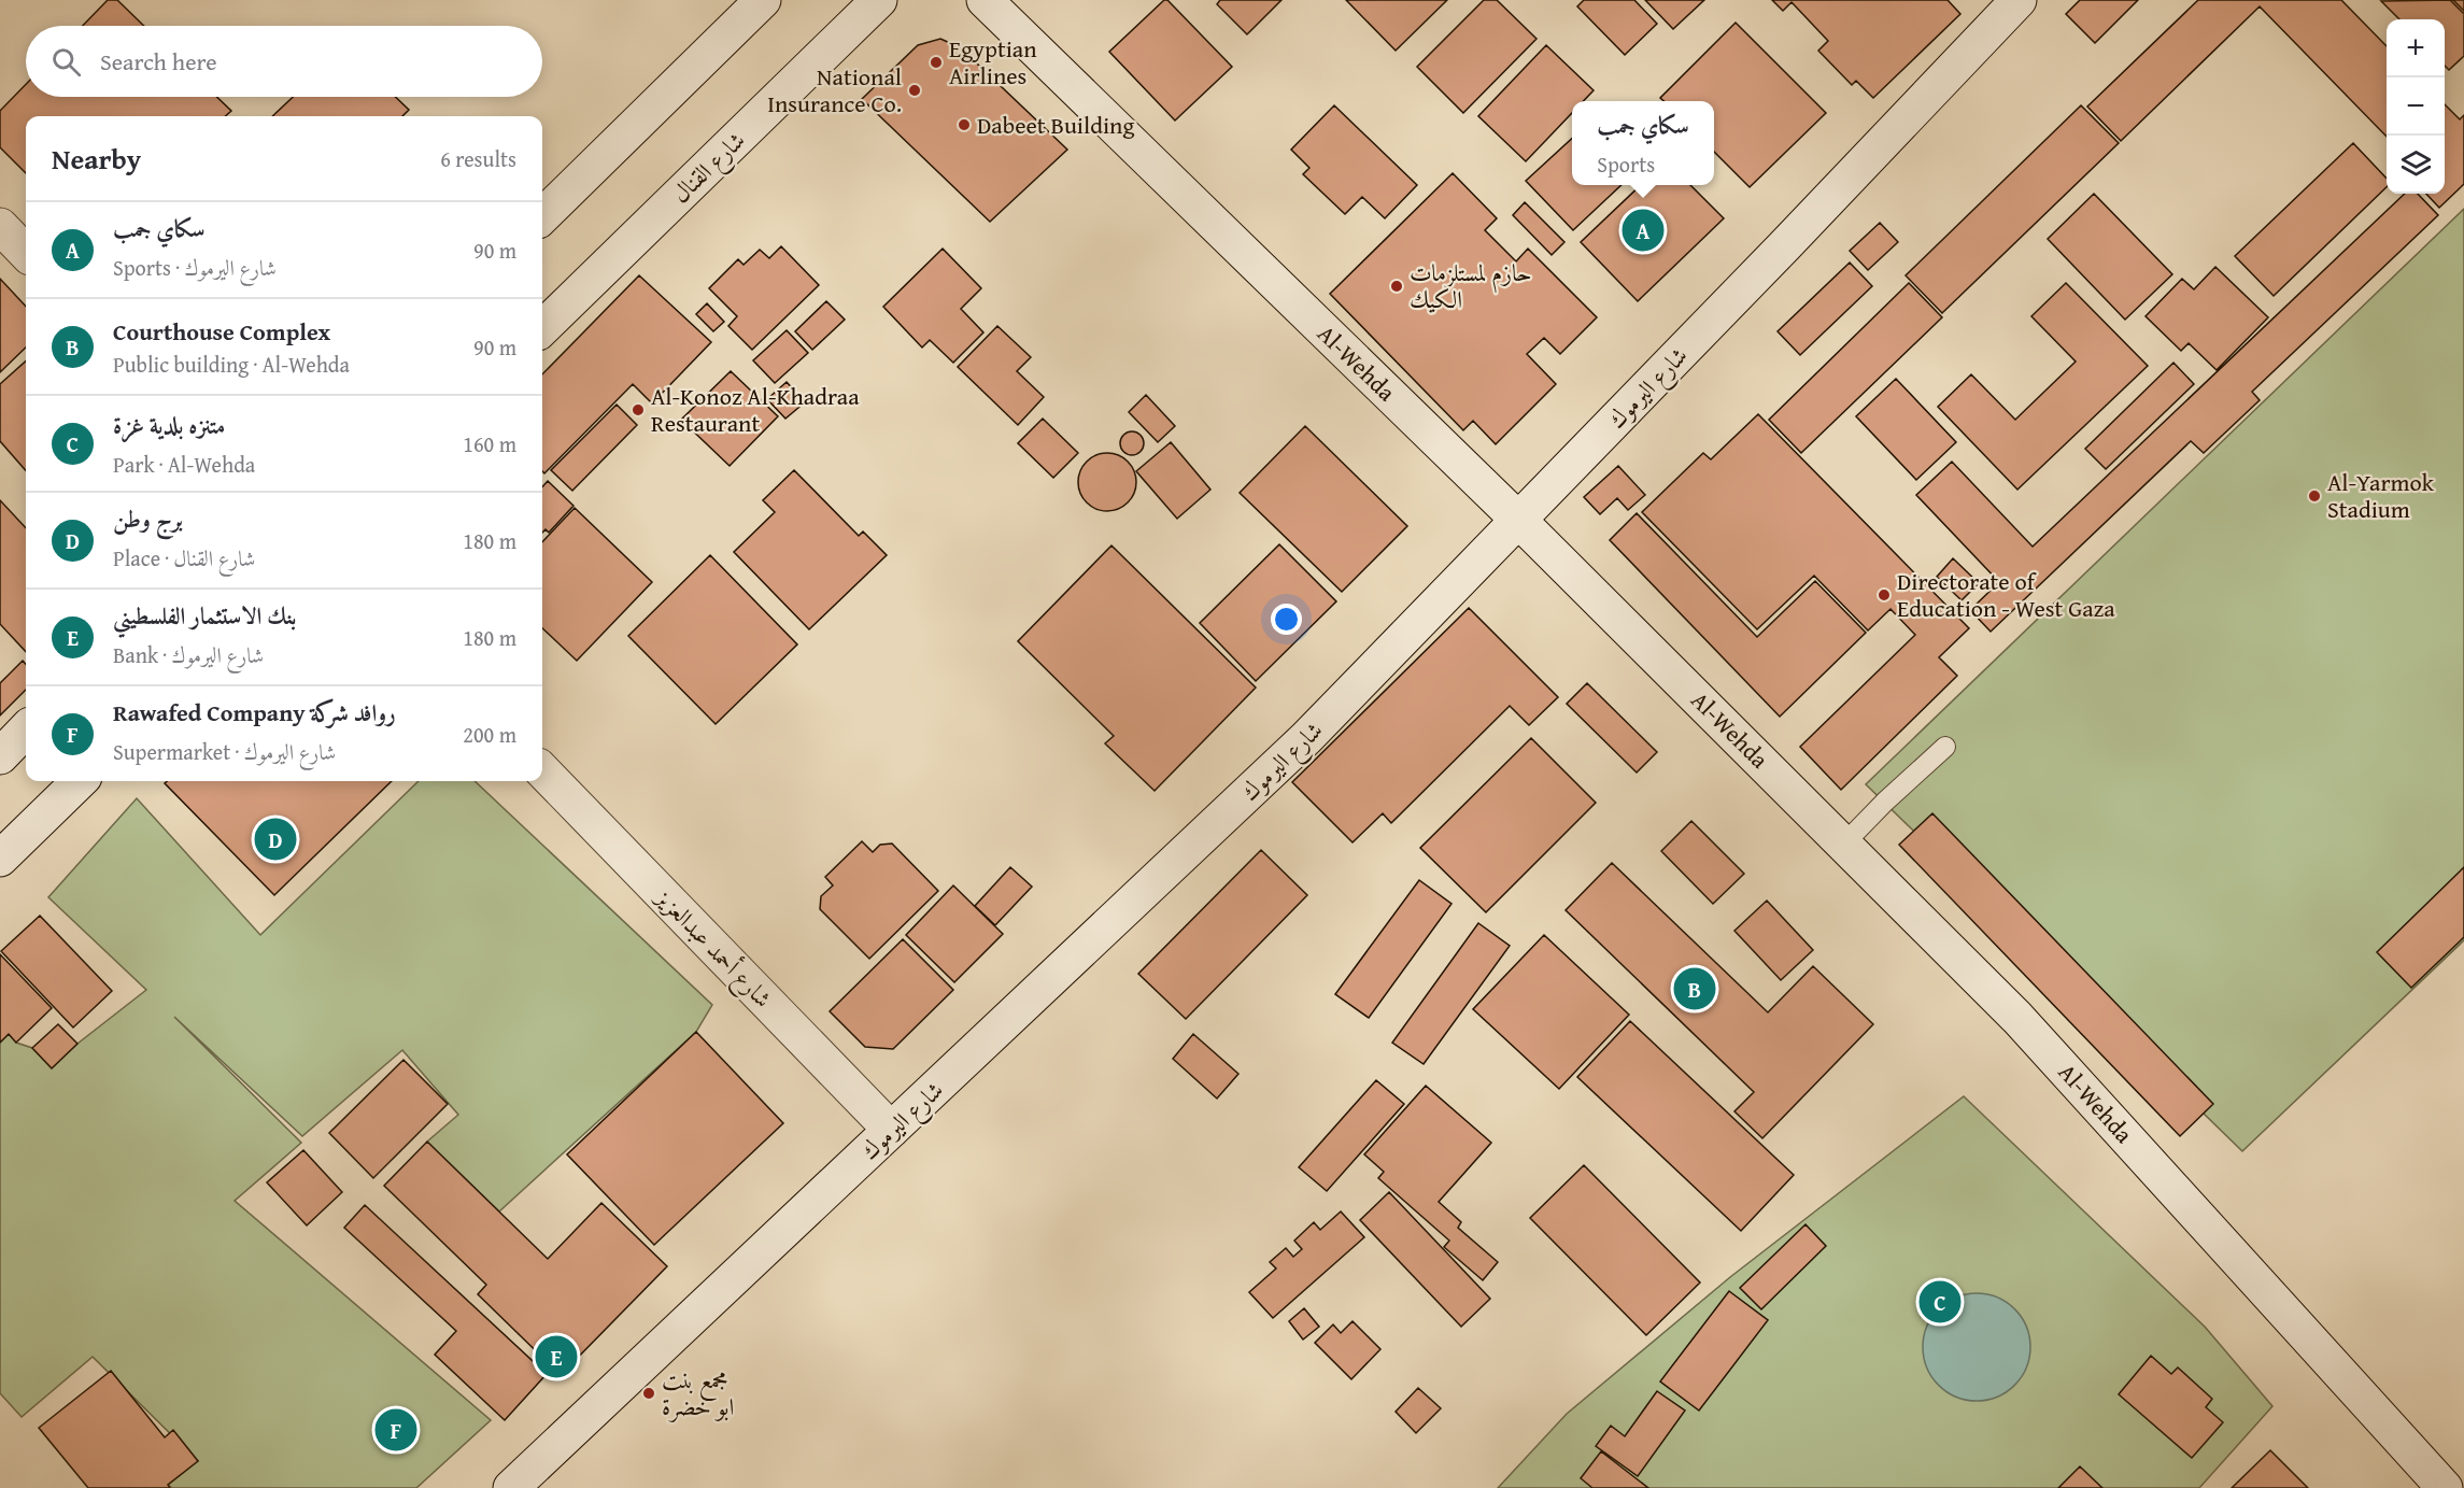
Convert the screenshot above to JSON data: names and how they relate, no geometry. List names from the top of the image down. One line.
{"streets":{"main road":["شارع القنال","Al-Wehda","شارع اليرموك","شارع أحمد عبدالعزيز"]},"crossings":[["Al-Wehda","شارع اليرموك"],["شارع اليرموك","شارع أحمد عبدالعزيز"]],"places":["Egyptian Airlines","National Insurance Co.","Dabeet Building","حازم لمستلزمات الكيك","Al-Konoz Al-Khadraa Restaurant","Al-Yarmok Stadium","Directorate of Education - West Gaza","مجمع بنت ابو خضرة"],"page":{"map_buttons":["+","−"],"search":"Search here","popup":["سكاي جمب","Sports"],"heading":["Nearby","6 results"],"list":[{"mark":"A","name":"سكاي جمب","note":"Sports · شارع اليرموك","value":"90 m"},{"mark":"B","name":"Courthouse Complex","note":"Public building · Al-Wehda","value":"90 m"},{"mark":"C","name":"متنزه بلدية غزة","note":"Park · Al-Wehda","value":"160 m"},{"mark":"D","name":"برج وطن","note":"Place · شارع القنال","value":"180 m"},{"mark":"E","name":"بنك الاستثمار الفلسطيني","note":"Bank · شارع اليرموك","value":"180 m"},{"mark":"F","name":"Rawafed Company روافد شركة","note":"Supermarket · شارع اليرموك","value":"200 m"}],"pins":["A","D","B","C","E","F"]}}
